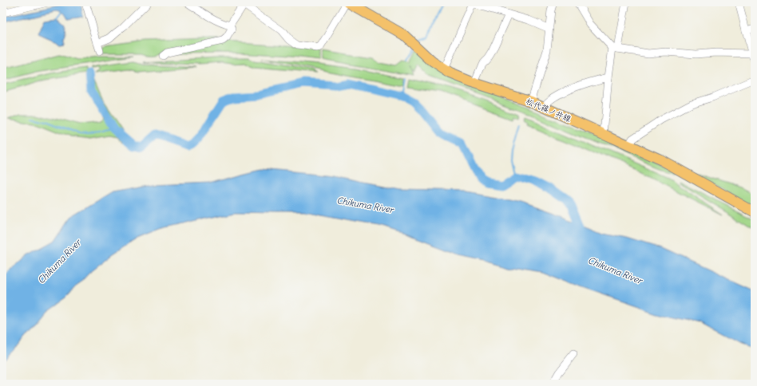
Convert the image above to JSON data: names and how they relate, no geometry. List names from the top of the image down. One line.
{"streets":{"main road":["松代篠ノ井線"]},"water":["Chikuma River"]}
